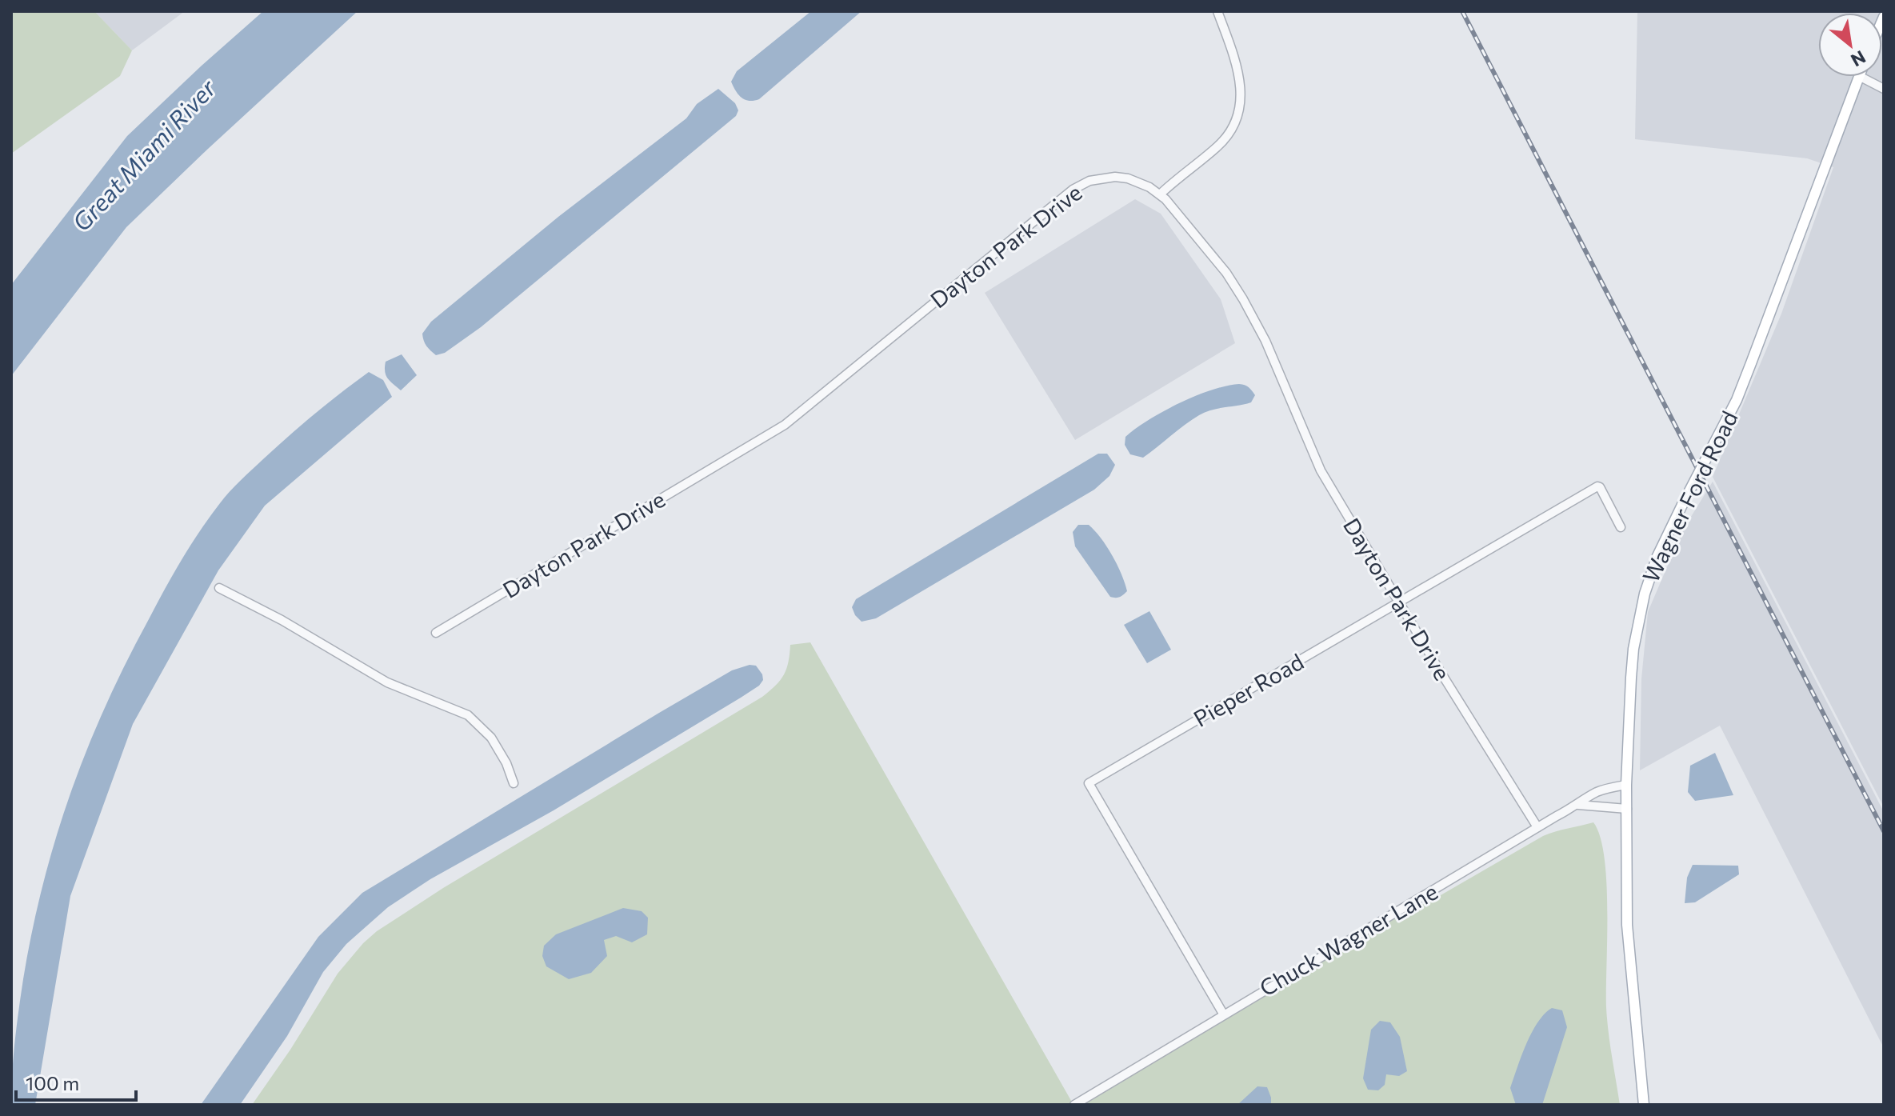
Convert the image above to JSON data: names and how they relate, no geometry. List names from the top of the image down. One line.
{"streets":{"main road":["Wagner Ford Road"],"street":["Dayton Park Drive","Pieper Road","Chuck Wagner Lane"]},"crossings":[["Dayton Park Drive","Pieper Road"],["Dayton Park Drive","Chuck Wagner Lane"],["Wagner Ford Road","Chuck Wagner Lane"],["Pieper Road","Chuck Wagner Lane"]],"water":["Great Miami River"],"scale_bar":"100 m","north":"bottom right"}
